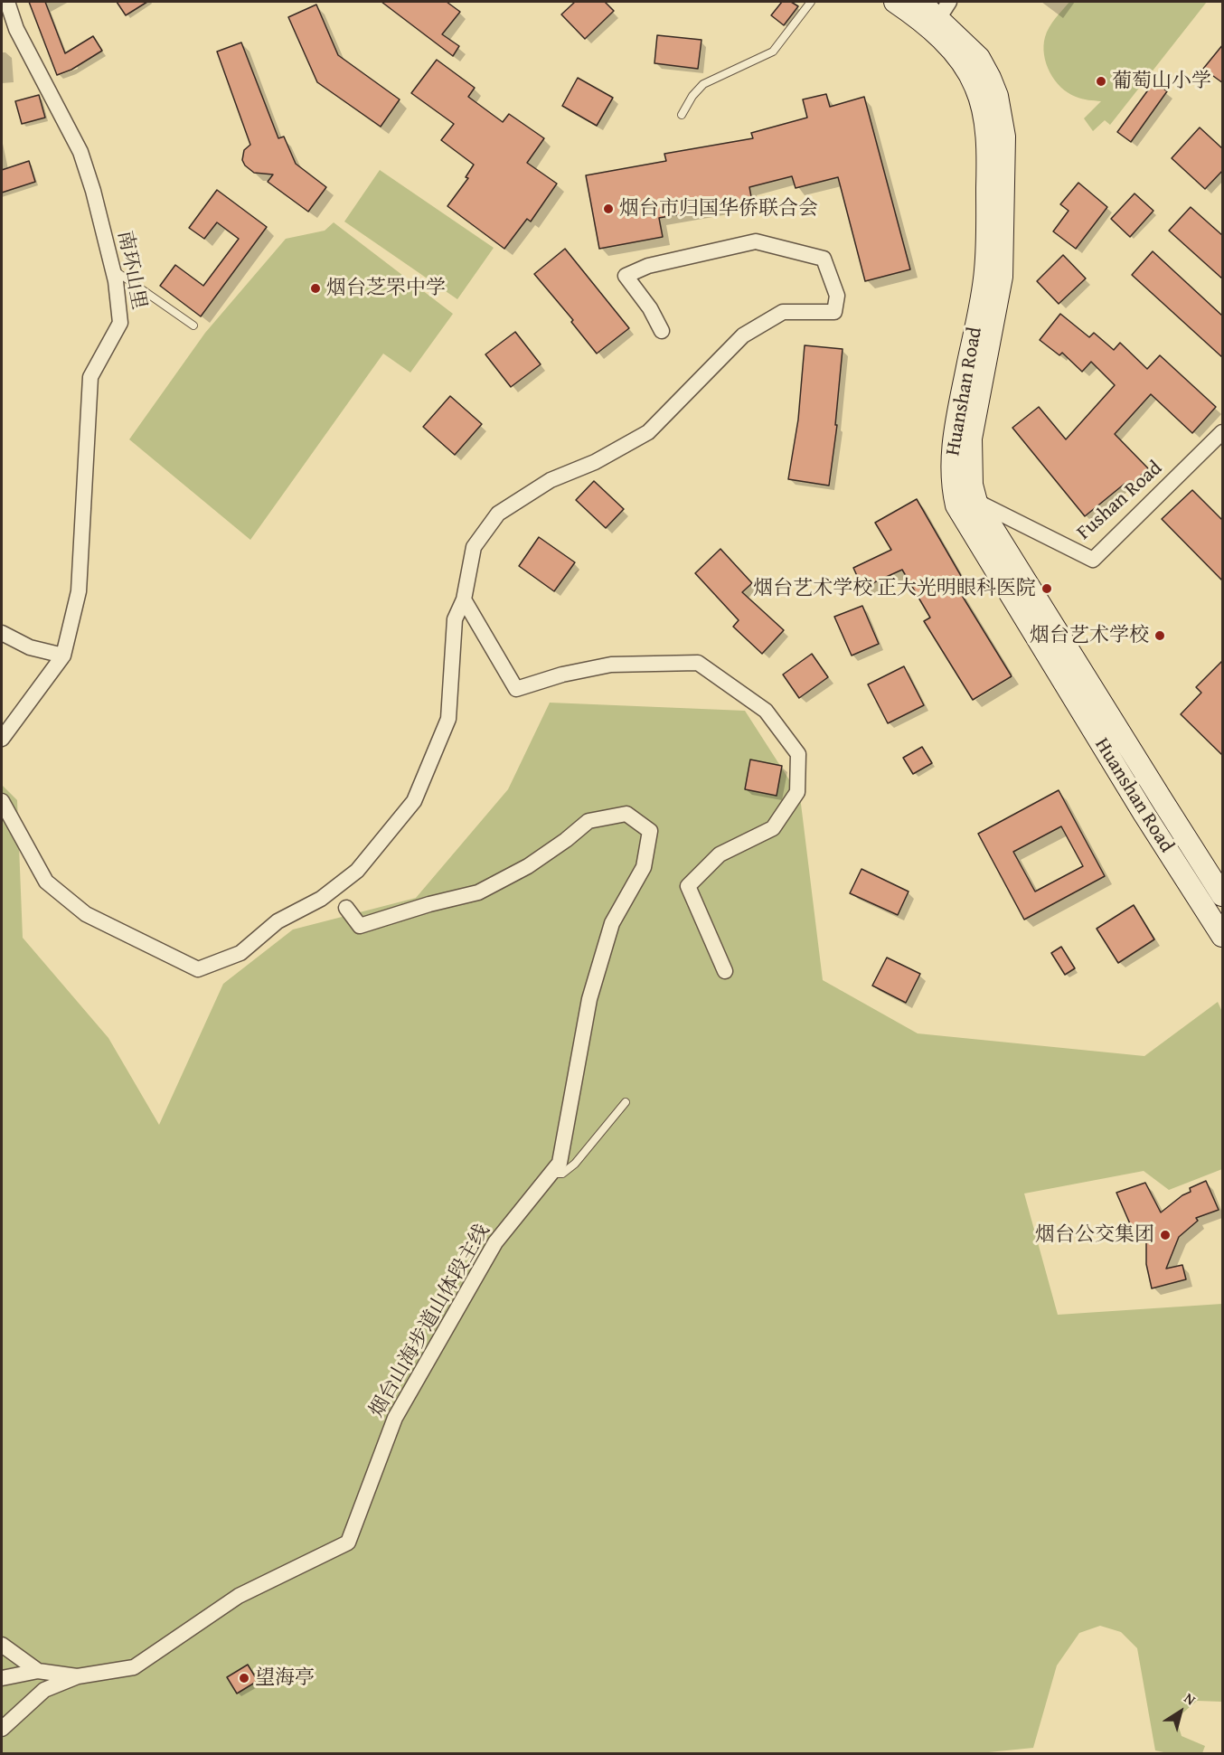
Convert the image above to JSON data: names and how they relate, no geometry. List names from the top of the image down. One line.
{"streets":{"main road":["Huanshan Road"],"street":["南环山里","Fushan Road","烟台山海步道山体段主线"]},"crossings":[["Huanshan Road","Fushan Road"]],"places":["葡萄山小学","烟台市归国华侨联合会","烟台芝罘中学","烟台艺术学校 正大光明眼科医院","烟台艺术学校","烟台公交集团","望海亭"],"north":"top right"}
